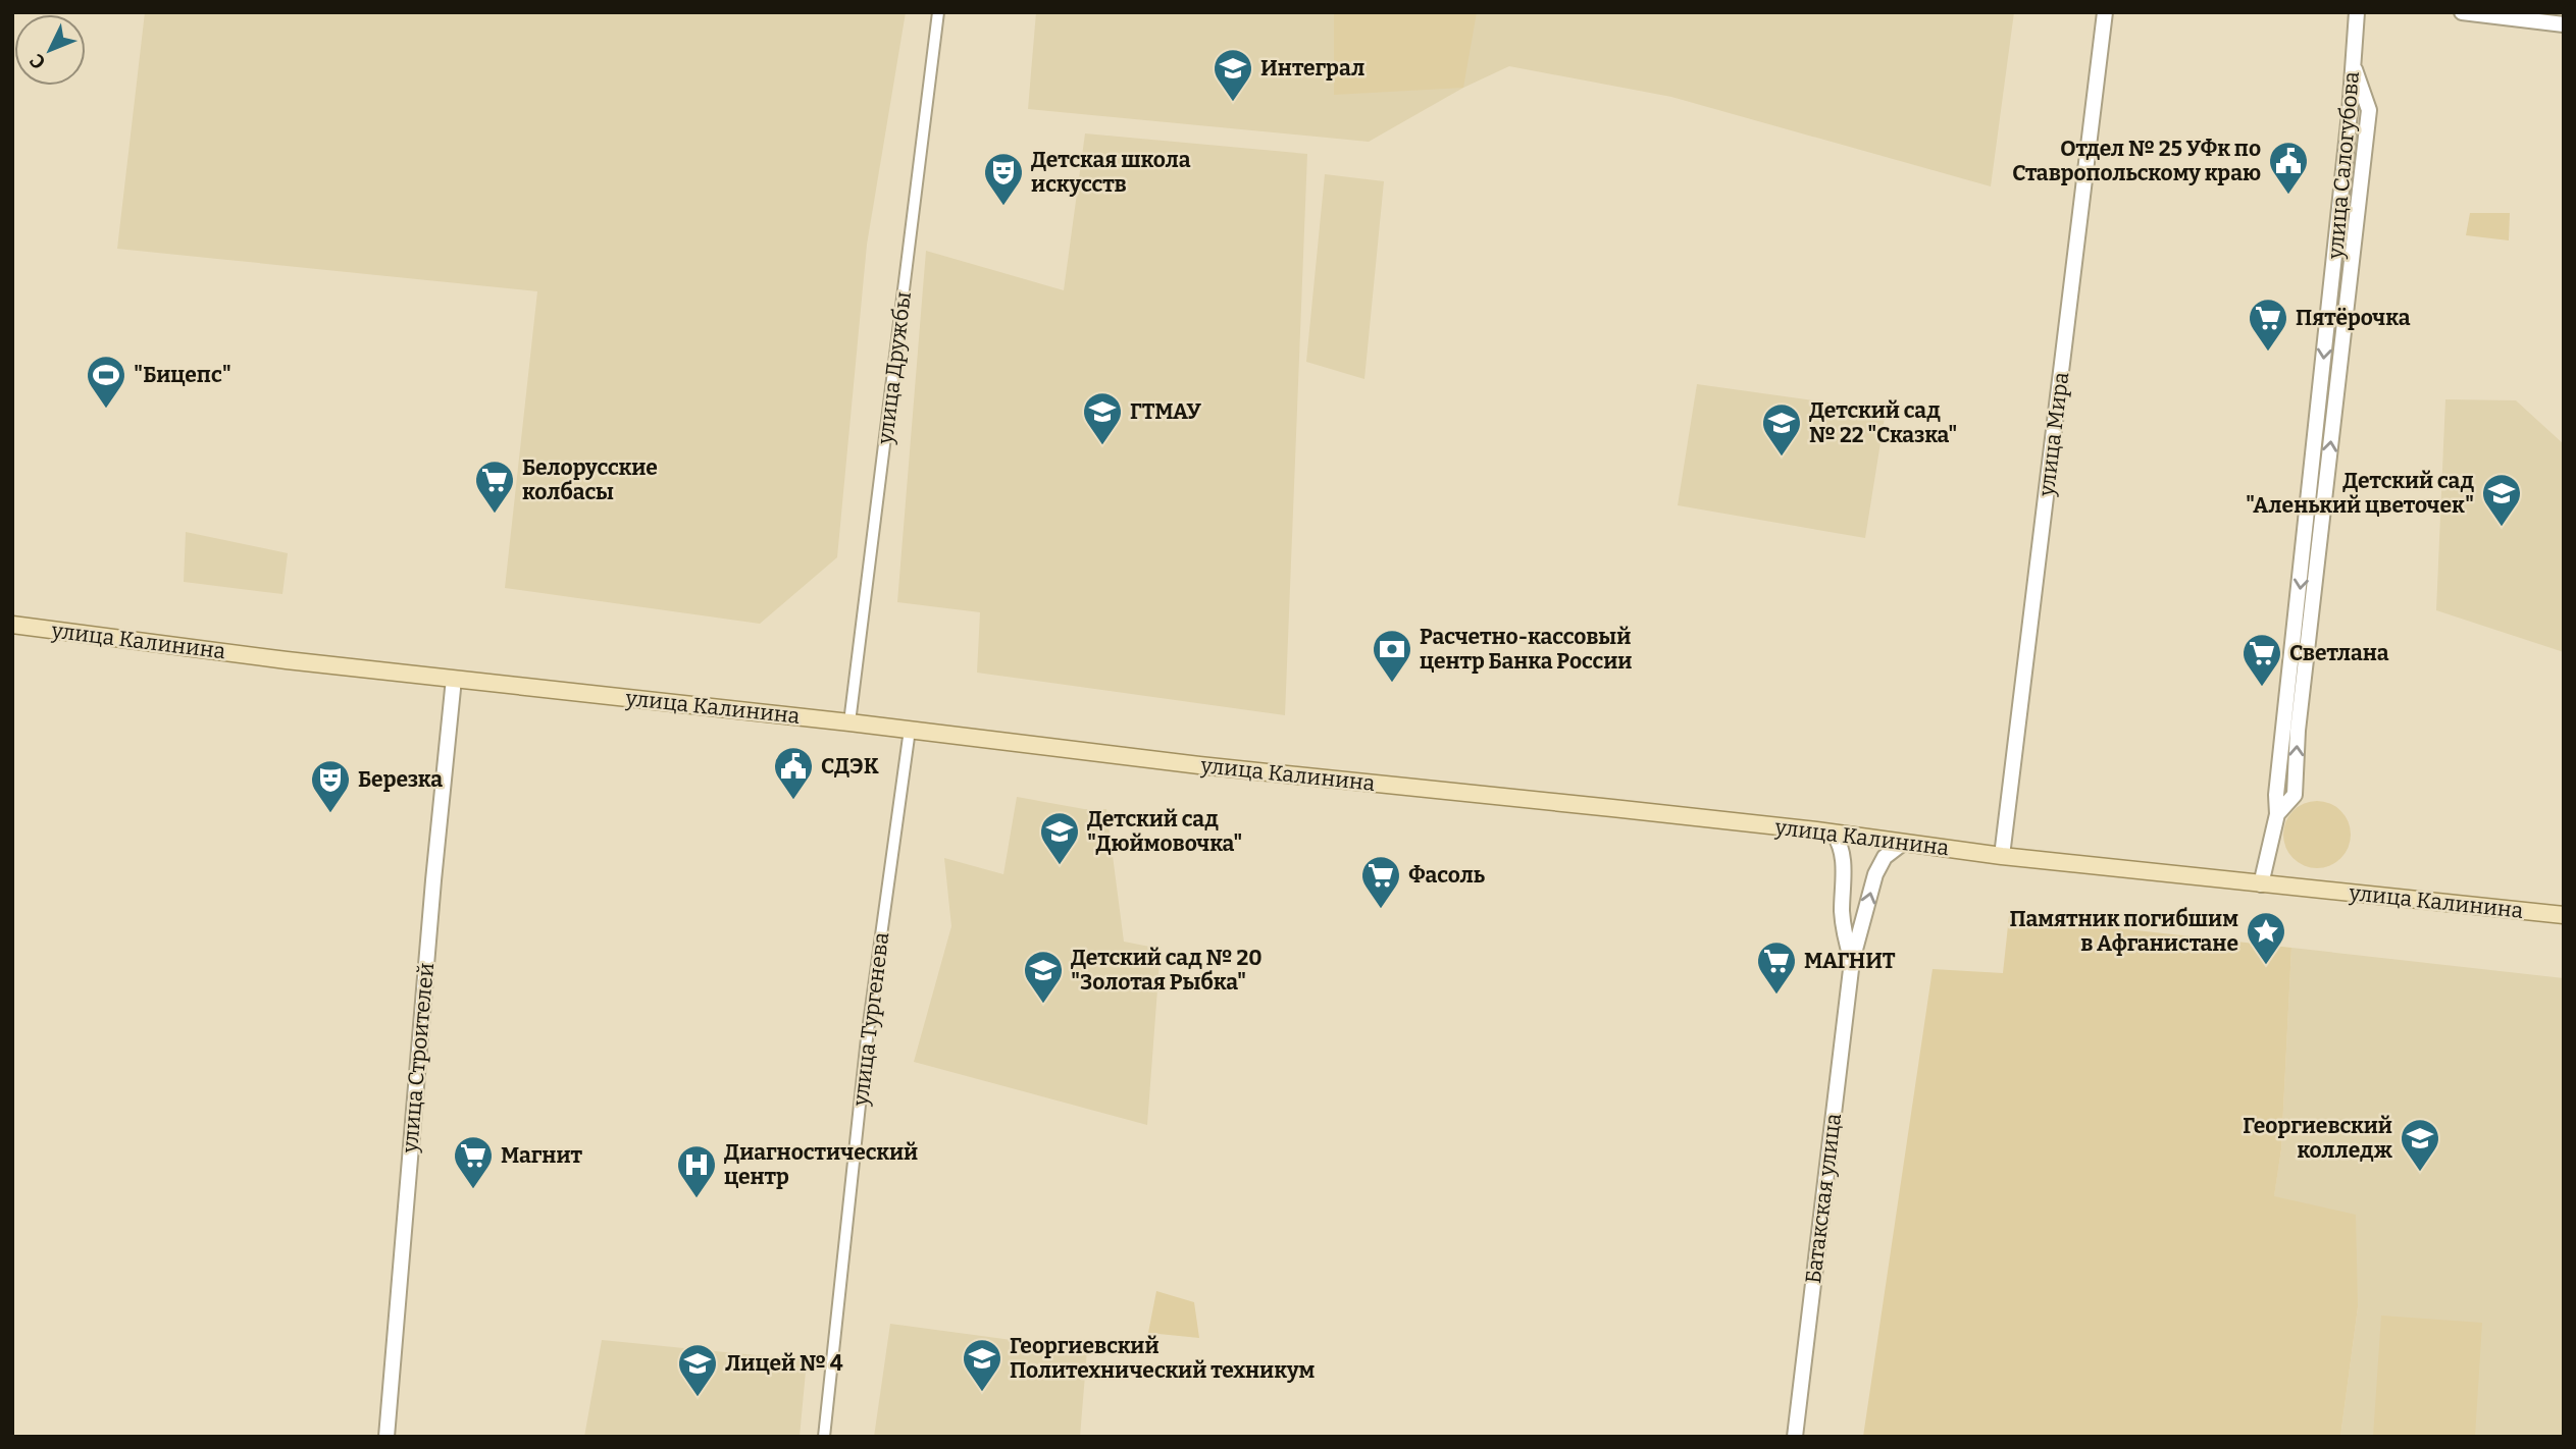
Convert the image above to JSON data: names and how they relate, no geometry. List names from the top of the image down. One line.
{"streets":{"main road":["улица Калинина"],"street":["улица Салогубова","улица Дружбы","улица Мира","улица Тургенева","улица Строителей","Батакская улица"]},"crossings":[["улица Дружбы","улица Калинина"],["улица Мира","улица Калинина"],["улица Калинина","улица Тургенева"],["улица Калинина","улица Строителей"],["улица Калинина","Батакская улица"]],"places":{"school or university":["Интеграл","ГТМАУ","Детский сад № 22 \"Сказка\"","Детский сад \"Аленький цветочек\"","Детский сад \"Дюймовочка\"","Детский сад № 20 \"Золотая Рыбка\"","Георгиевский колледж","Георгиевский Политехнический техникум","Лицей № 4"],"public building":["Отдел № 25 УФк по Ставропольскому краю","СДЭК"],"theatre":["Детская школа искусств","Березка"],"supermarket":["Пятёрочка","Белорусские колбасы","Светлана","Фасоль","МАГНИТ","Магнит"],"sports":["\"Бицепс\""],"bank":["Расчетно-кассовый центр Банка России"],"place":["Памятник погибшим в Афганистане"],"hospital":["Диагностический центр"]},"north":"bottom left"}
